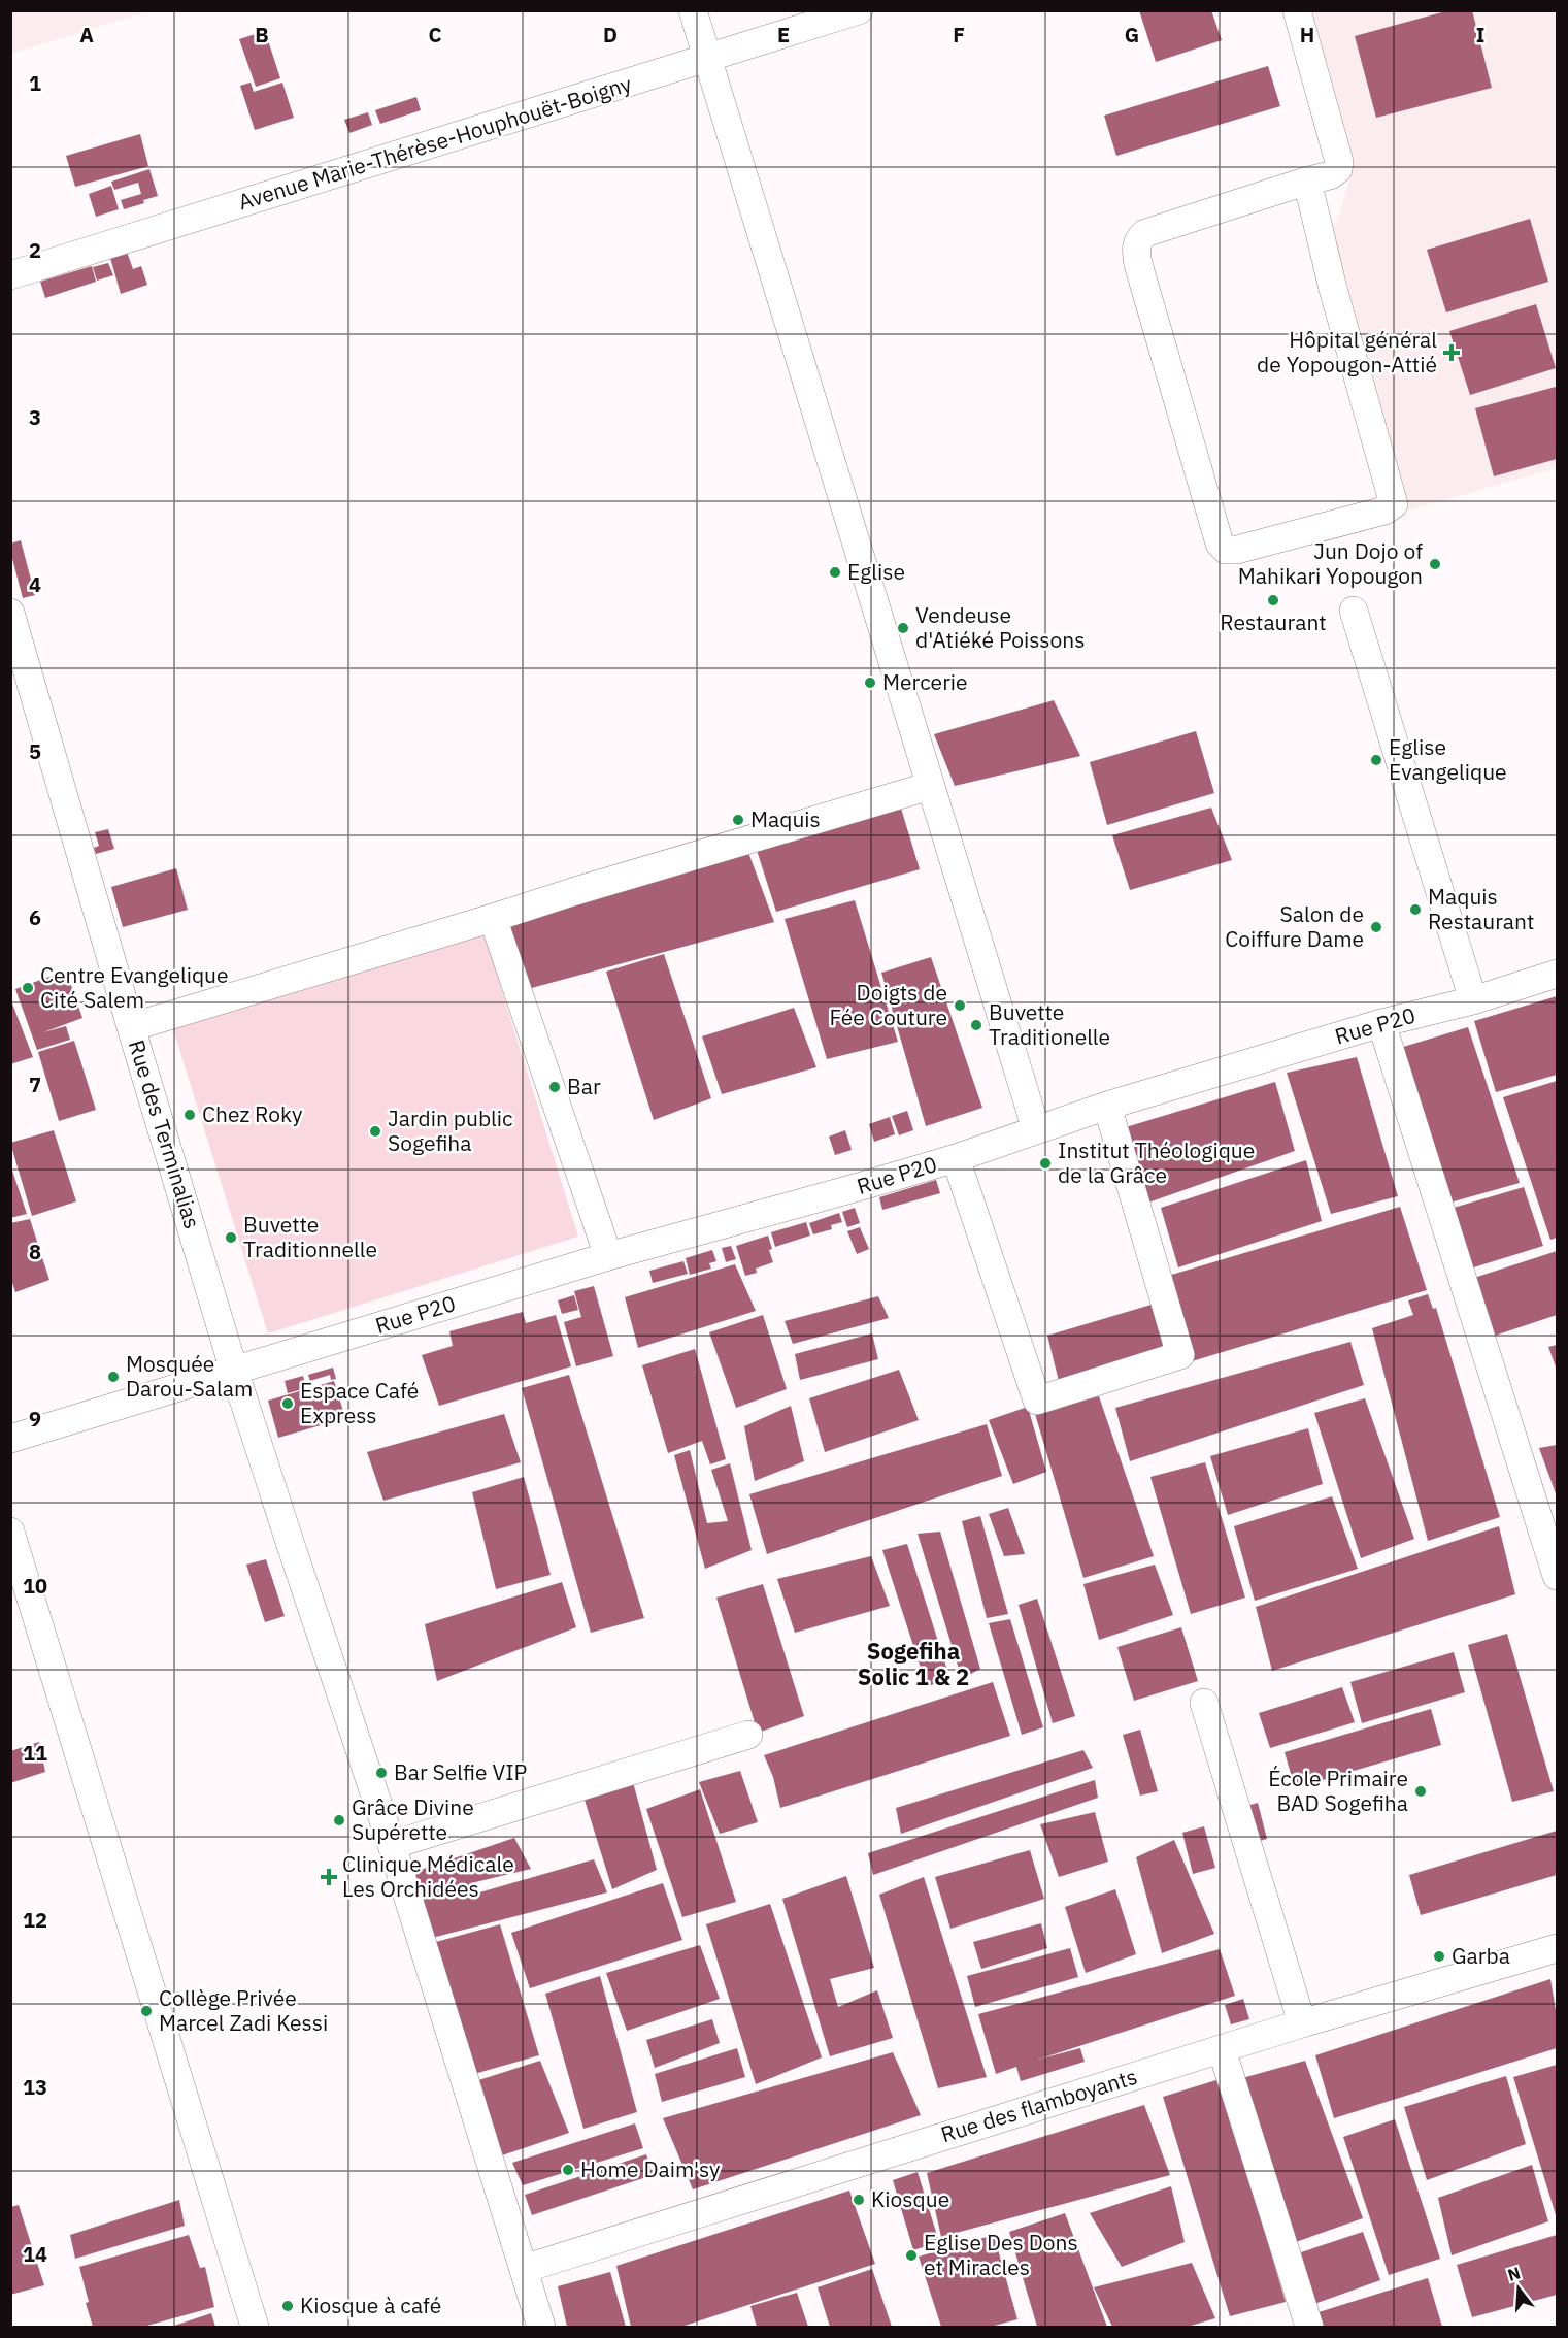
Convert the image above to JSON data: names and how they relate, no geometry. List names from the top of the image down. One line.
{"streets":{"street":["Avenue Marie-Thérèse-Houphouët-Boigny","Rue P20","Rue des Terminalias","Rue des flamboyants"]},"crossings":[["Rue P20","Rue des Terminalias"],["Rue des Terminalias","Rue des flamboyants"]],"districts":["Sogefiha Solic 1 & 2"],"places":{"health":["Hôpital général de Yopougon-Attié","Clinique Médicale Les Orchidées"],"other":["Jun Dojo of Mahikari Yopougon","Eglise","Restaurant","Vendeuse d'Atiéké Poissons","Mercerie","Eglise Evangelique","Maquis","Maquis Restaurant","Salon de Coiffure Dame","Centre Evangelique Cité Salem","Doigts de Fée Couture","Buvette Traditionelle","Bar","Chez Roky","Jardin public Sogefiha","Institut Théologique de la Grâce","Buvette Traditionnelle","Mosquée Darou-Salam","Espace Café Express","Bar Selfie VIP","École Primaire BAD Sogefiha","Grâce Divine Supérette","Garba","Collège Privée Marcel Zadi Kessi","Home Daim'sy","Kiosque","Eglise Des Dons et Miracles","Kiosque à café"]},"north":"top","grid":{"columns":["A","B","C","D","E","F","G","H","I"],"rows":["1","2","3","4","5","6","7","8","9","10","11","12","13","14"]}}
